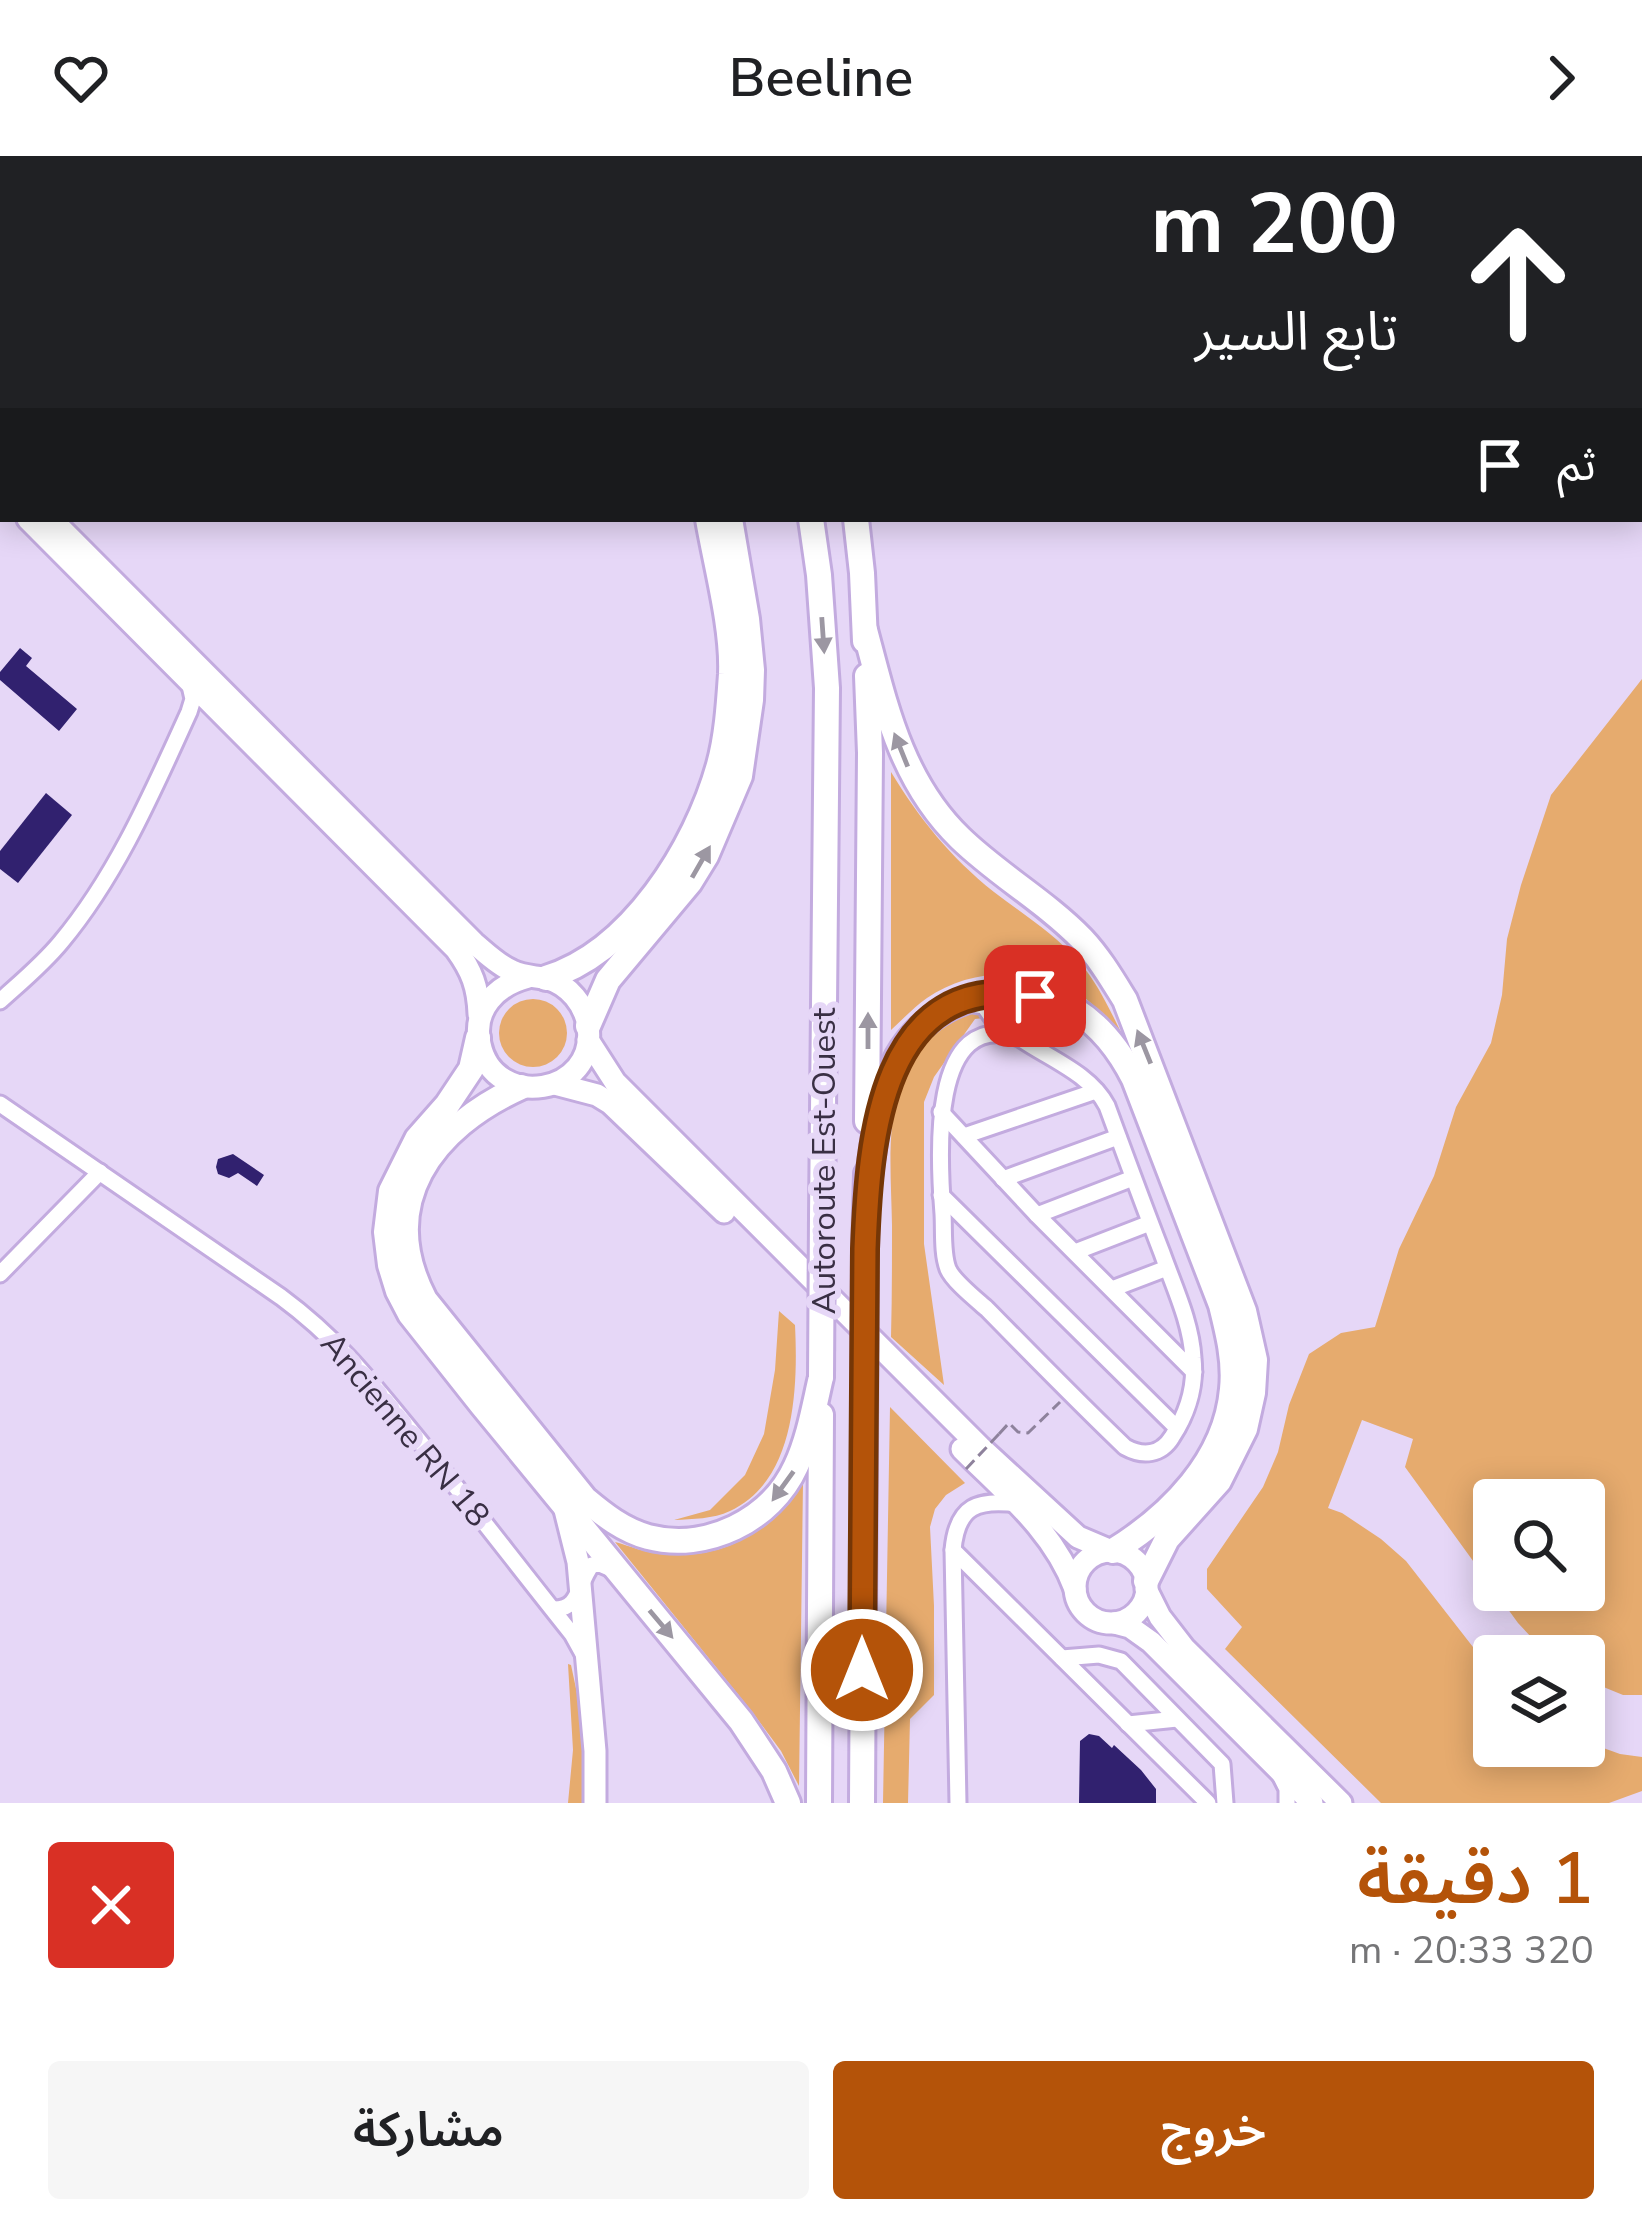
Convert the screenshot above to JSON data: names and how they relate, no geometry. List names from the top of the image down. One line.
{"streets":{"highway":["Autoroute Est-Ouest"],"main road":["Ancienne RN 18"]},"page":{"header":"Beeline","turn":["200 m","تابع السير"],"then":"ثم","heading":["1 دقيقة","320 m · 20:33"],"buttons":["خروج","مشاركة"]}}
